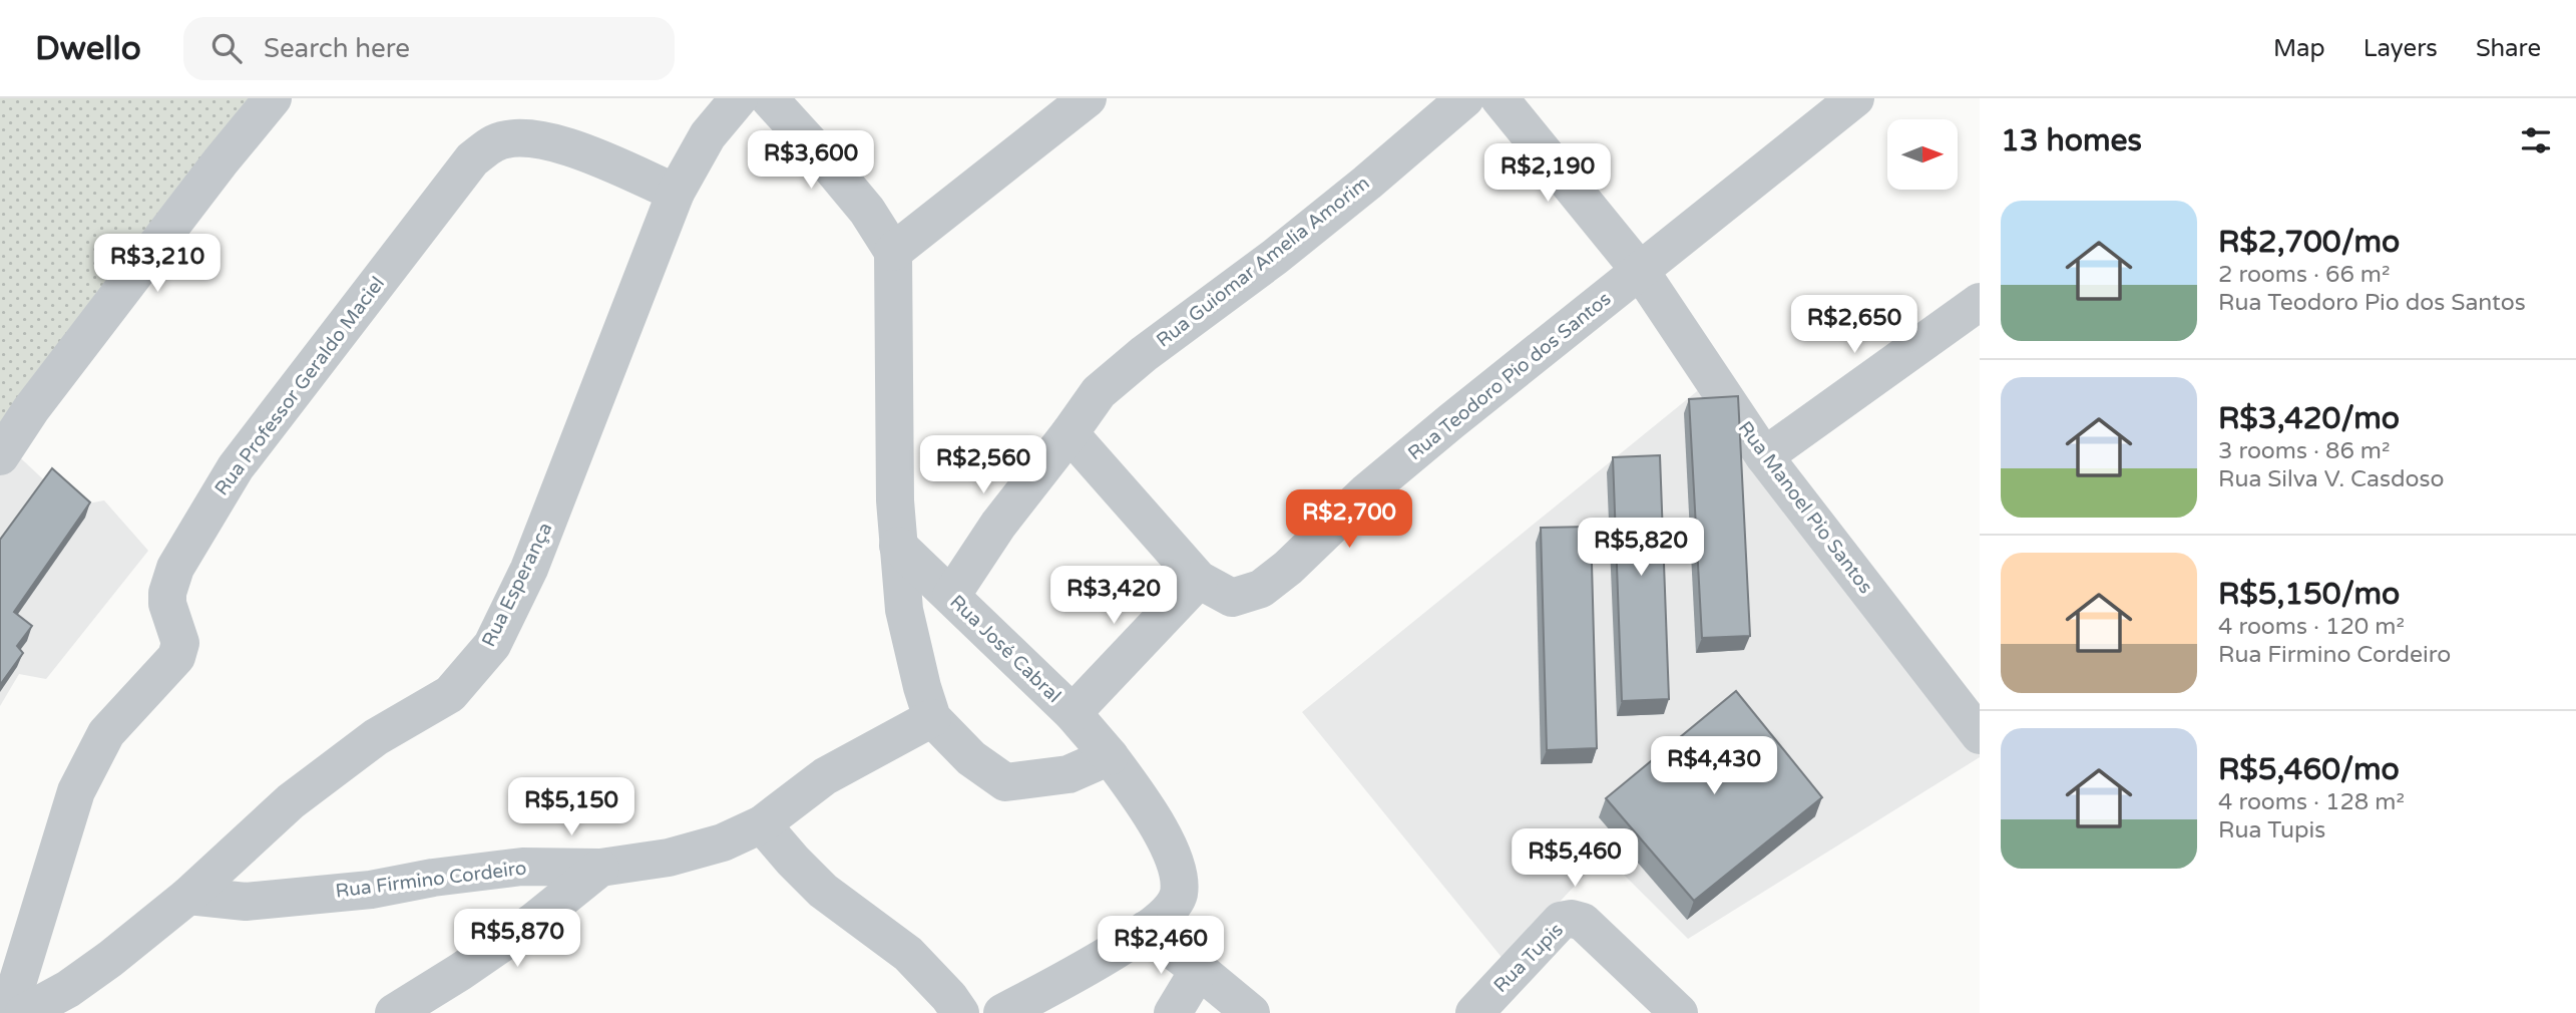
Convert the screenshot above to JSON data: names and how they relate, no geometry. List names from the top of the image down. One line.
{"streets":{"street":["Rua Guiomar Amelia Amorim","Rua Teodoro Pio dos Santos","Rua Professor Geraldo Maciel","Rua Manoel Pio Santos","Rua Esperança","Rua José Cabral","Rua Firmino Cordeiro","Rua Tupis"]},"crossings":[["Rua Guiomar Amelia Amorim","Rua Teodoro Pio dos Santos"],["Rua Guiomar Amelia Amorim","Rua José Cabral"],["Rua Teodoro Pio dos Santos","Rua Manoel Pio Santos"],["Rua Professor Geraldo Maciel","Rua Esperança"],["Rua Esperança","Rua Firmino Cordeiro"]],"north":"right","page":{"header":"Dwello","search":"Search here","nav":["Map","Layers","Share"],"heading":"13 homes","price":["R$3,600","R$2,190","R$3,210","R$2,650","R$2,560","R$2,700","R$5,820","R$3,420","R$4,430","R$5,150","R$5,460","R$5,870","R$2,460"],"list":[{"name":"R$2,700/mo","note":"2 rooms · 66 m² · Rua Teodoro Pio dos Santos"},{"name":"R$3,420/mo","note":"3 rooms · 86 m² · Rua Silva V. Casdoso"},{"name":"R$5,150/mo","note":"4 rooms · 120 m² · Rua Firmino Cordeiro"},{"name":"R$5,460/mo","note":"4 rooms · 128 m² · Rua Tupis"}]}}
